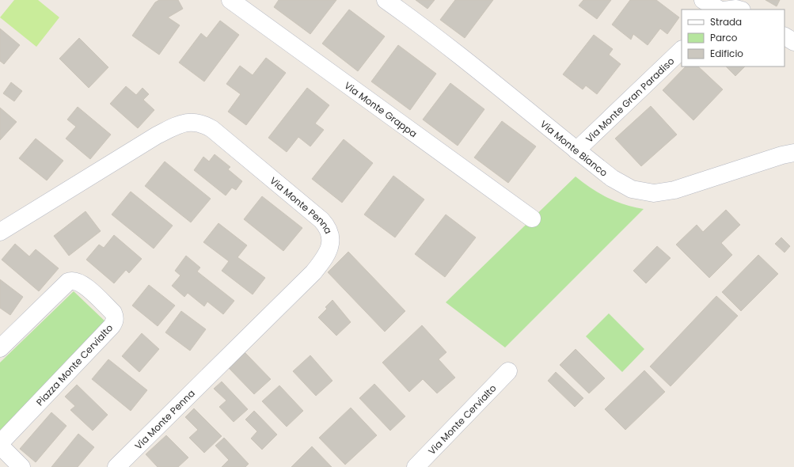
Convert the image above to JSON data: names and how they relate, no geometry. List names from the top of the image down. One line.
{"streets":{"street":["Via Monte Gran Paradiso","Via Monte Grappa","Via Monte Bianco","Via Monte Penna","Piazza Monte Cervialto","Via Monte Cervialto"]},"crossings":[["Via Monte Gran Paradiso","Via Monte Bianco"]],"legend":["Strada","Parco","Edificio"]}
